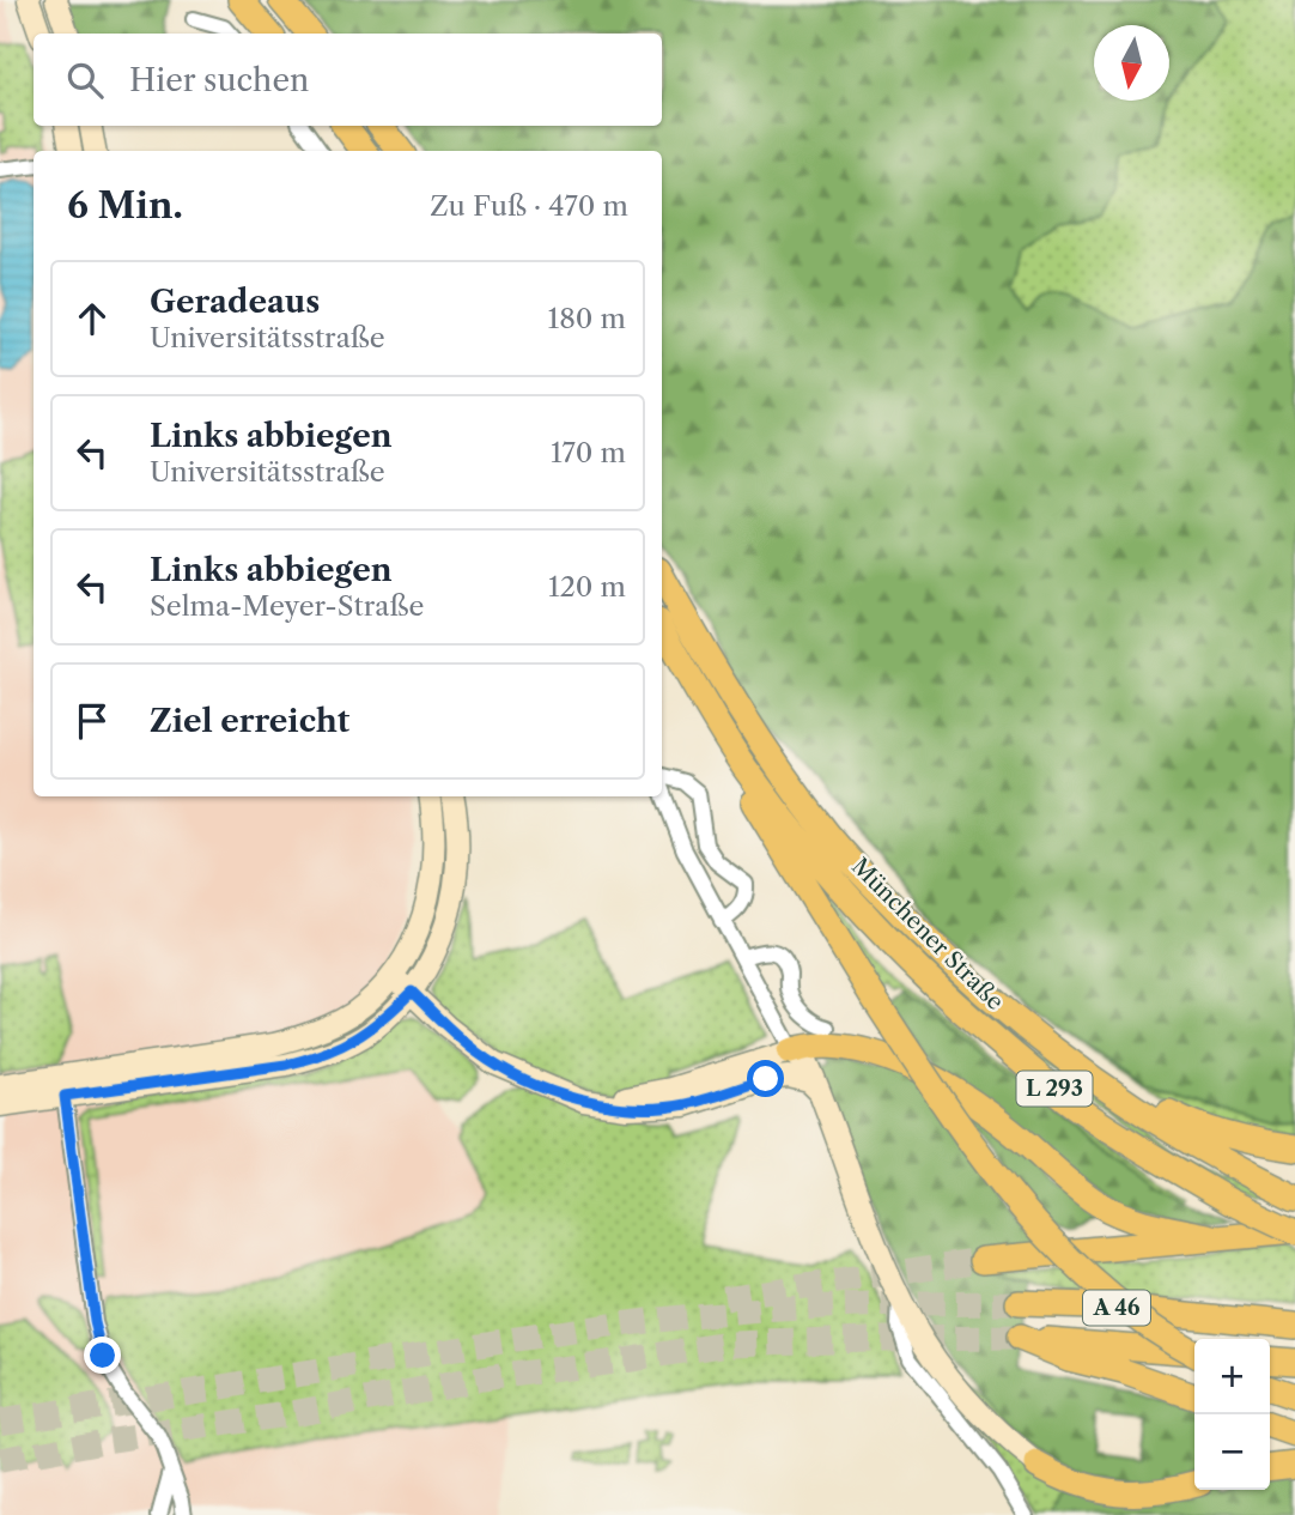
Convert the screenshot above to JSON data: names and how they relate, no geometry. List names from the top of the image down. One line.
{"streets":{"highway":["Münchener Straße","L 293","A 46"]},"crossings":[["Münchener Straße","L 293"]],"north":"bottom","page":{"search":"Hier suchen","heading":["6 Min.","Zu Fuß · 470 m"],"list":[["Geradeaus","Universitätsstraße","180 m"],["Links abbiegen","Universitätsstraße","170 m"],["Links abbiegen","Selma-Meyer-Straße","120 m"],"Ziel erreicht"],"map_buttons":["+","−"]}}
